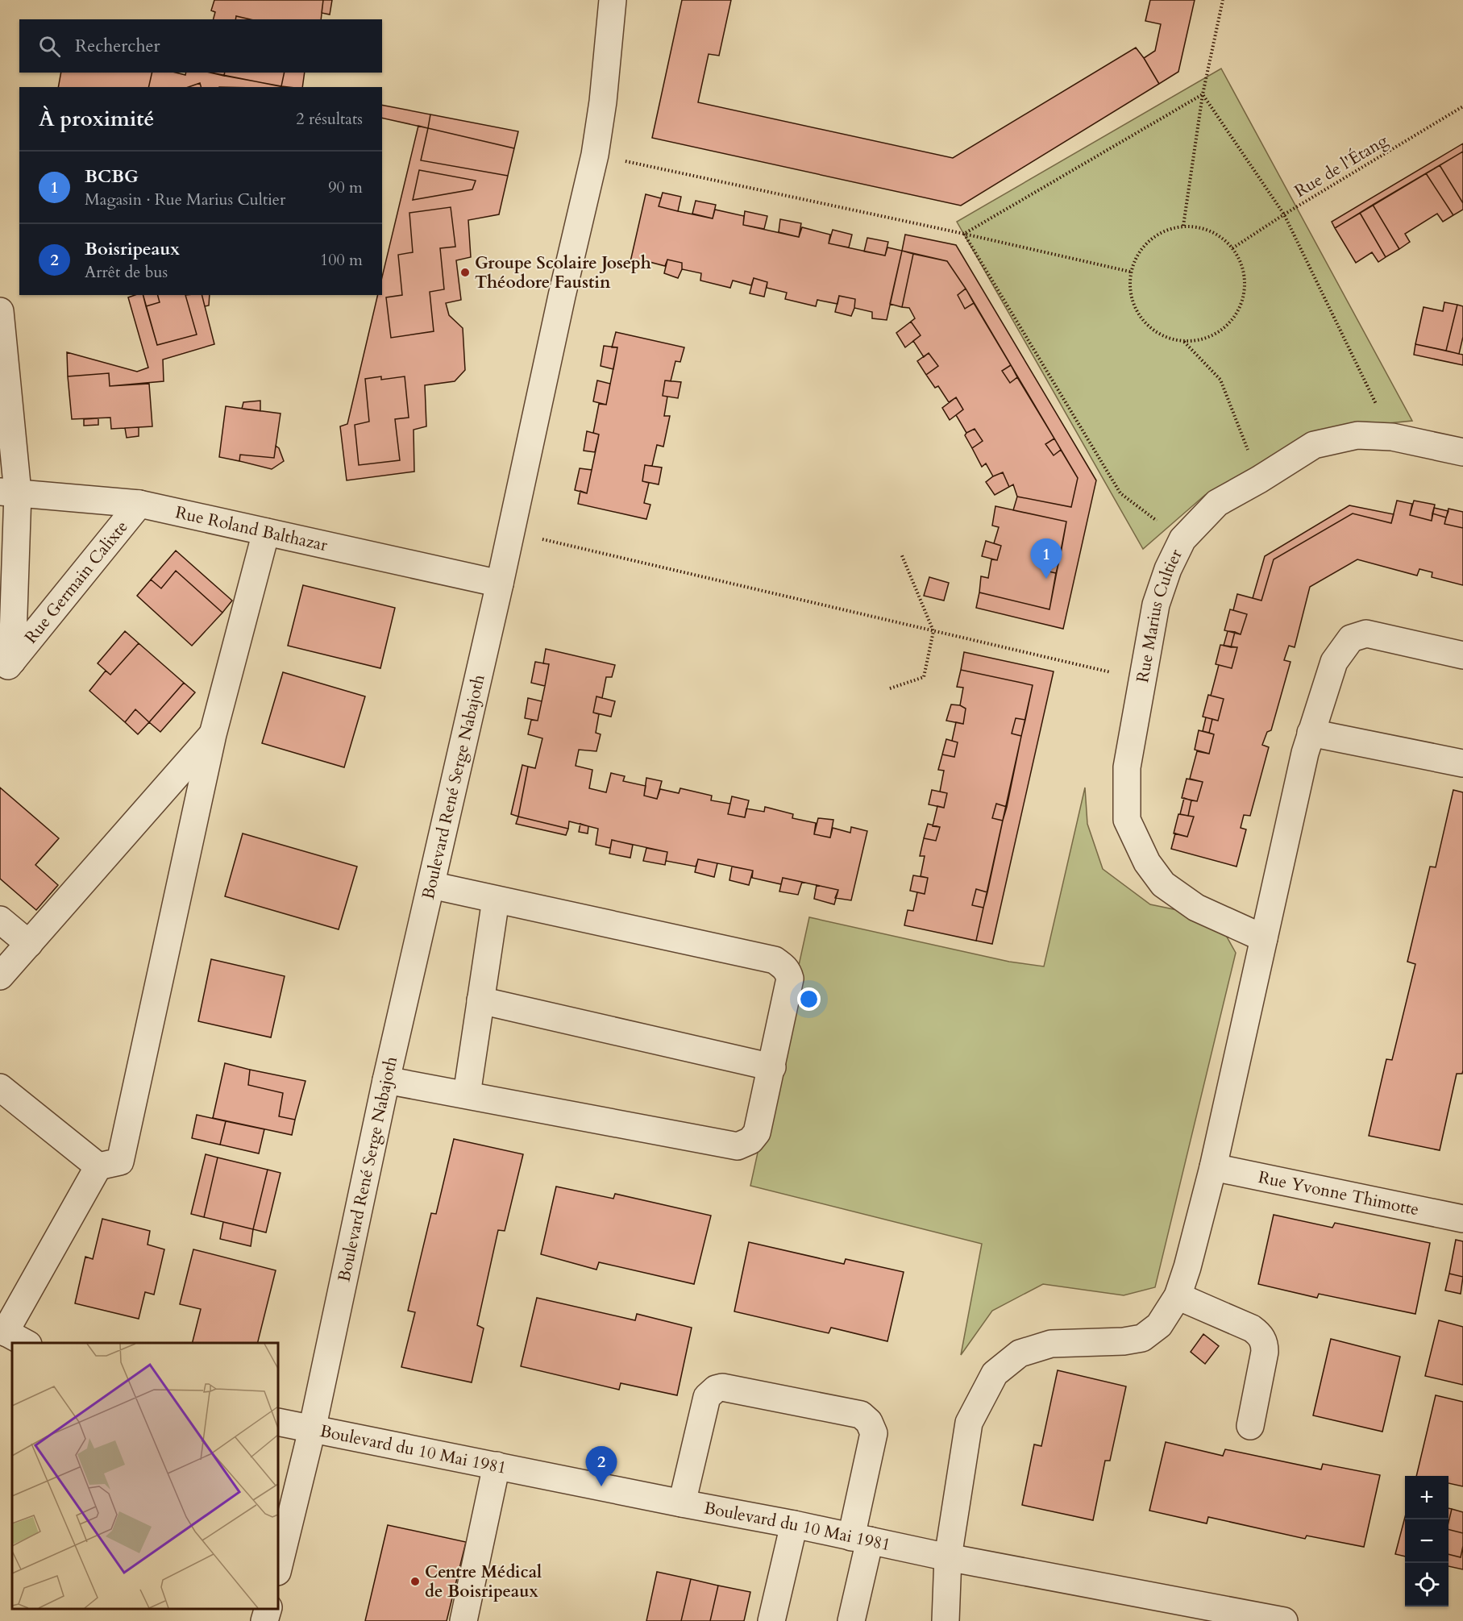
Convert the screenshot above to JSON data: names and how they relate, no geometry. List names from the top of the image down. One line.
{"streets":{"street":["Rue Roland Balthazar","Rue Germain Calixte","Rue Marius Cultier","Boulevard René Serge Nabajoth","Rue Yvonne Thimotte","Boulevard du 10 Mai 1981"],"path":["Rue de l'Étang"]},"crossings":[["Rue Roland Balthazar","Rue Germain Calixte"],["Rue Roland Balthazar","Boulevard René Serge Nabajoth"],["Boulevard René Serge Nabajoth","Boulevard du 10 Mai 1981"]],"places":["Groupe Scolaire Joseph Théodore Faustin","Centre Médical de Boisripeaux"],"page":{"search":"Rechercher","heading":["À proximité","2 résultats"],"list":[{"mark":"1","name":"BCBG","note":"Magasin · Rue Marius Cultier","value":"90 m"},{"mark":"2","name":"Boisripeaux","note":"Arrêt de bus","value":"100 m"}],"pins":["1","2"],"map_buttons":["+","−"]}}
